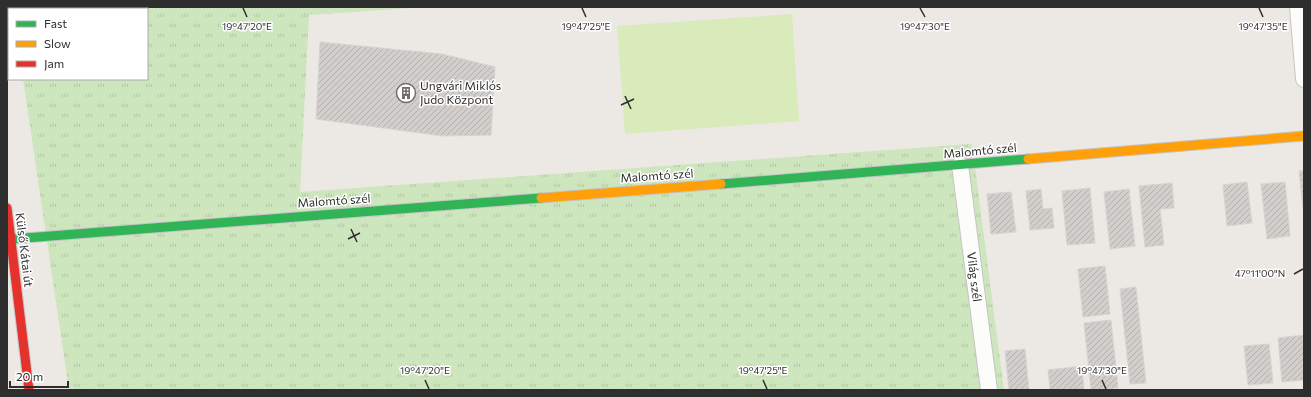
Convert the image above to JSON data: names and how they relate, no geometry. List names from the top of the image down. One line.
{"streets":{"street":["Malomtó szél","Külső Kátai út","Világ szél"]},"crossings":[["Malomtó szél","Külső Kátai út"],["Malomtó szél","Világ szél"]],"places":{"building":["Ungvári Miklós Judo Központ"]},"legend":["Fast","Slow","Jam"],"scale_bar":"20 m","coordinates":["19°47'25\"E","19°47'35\"E","19°47'20\"E","19°47'30\"E","47°11'00\"N"]}
